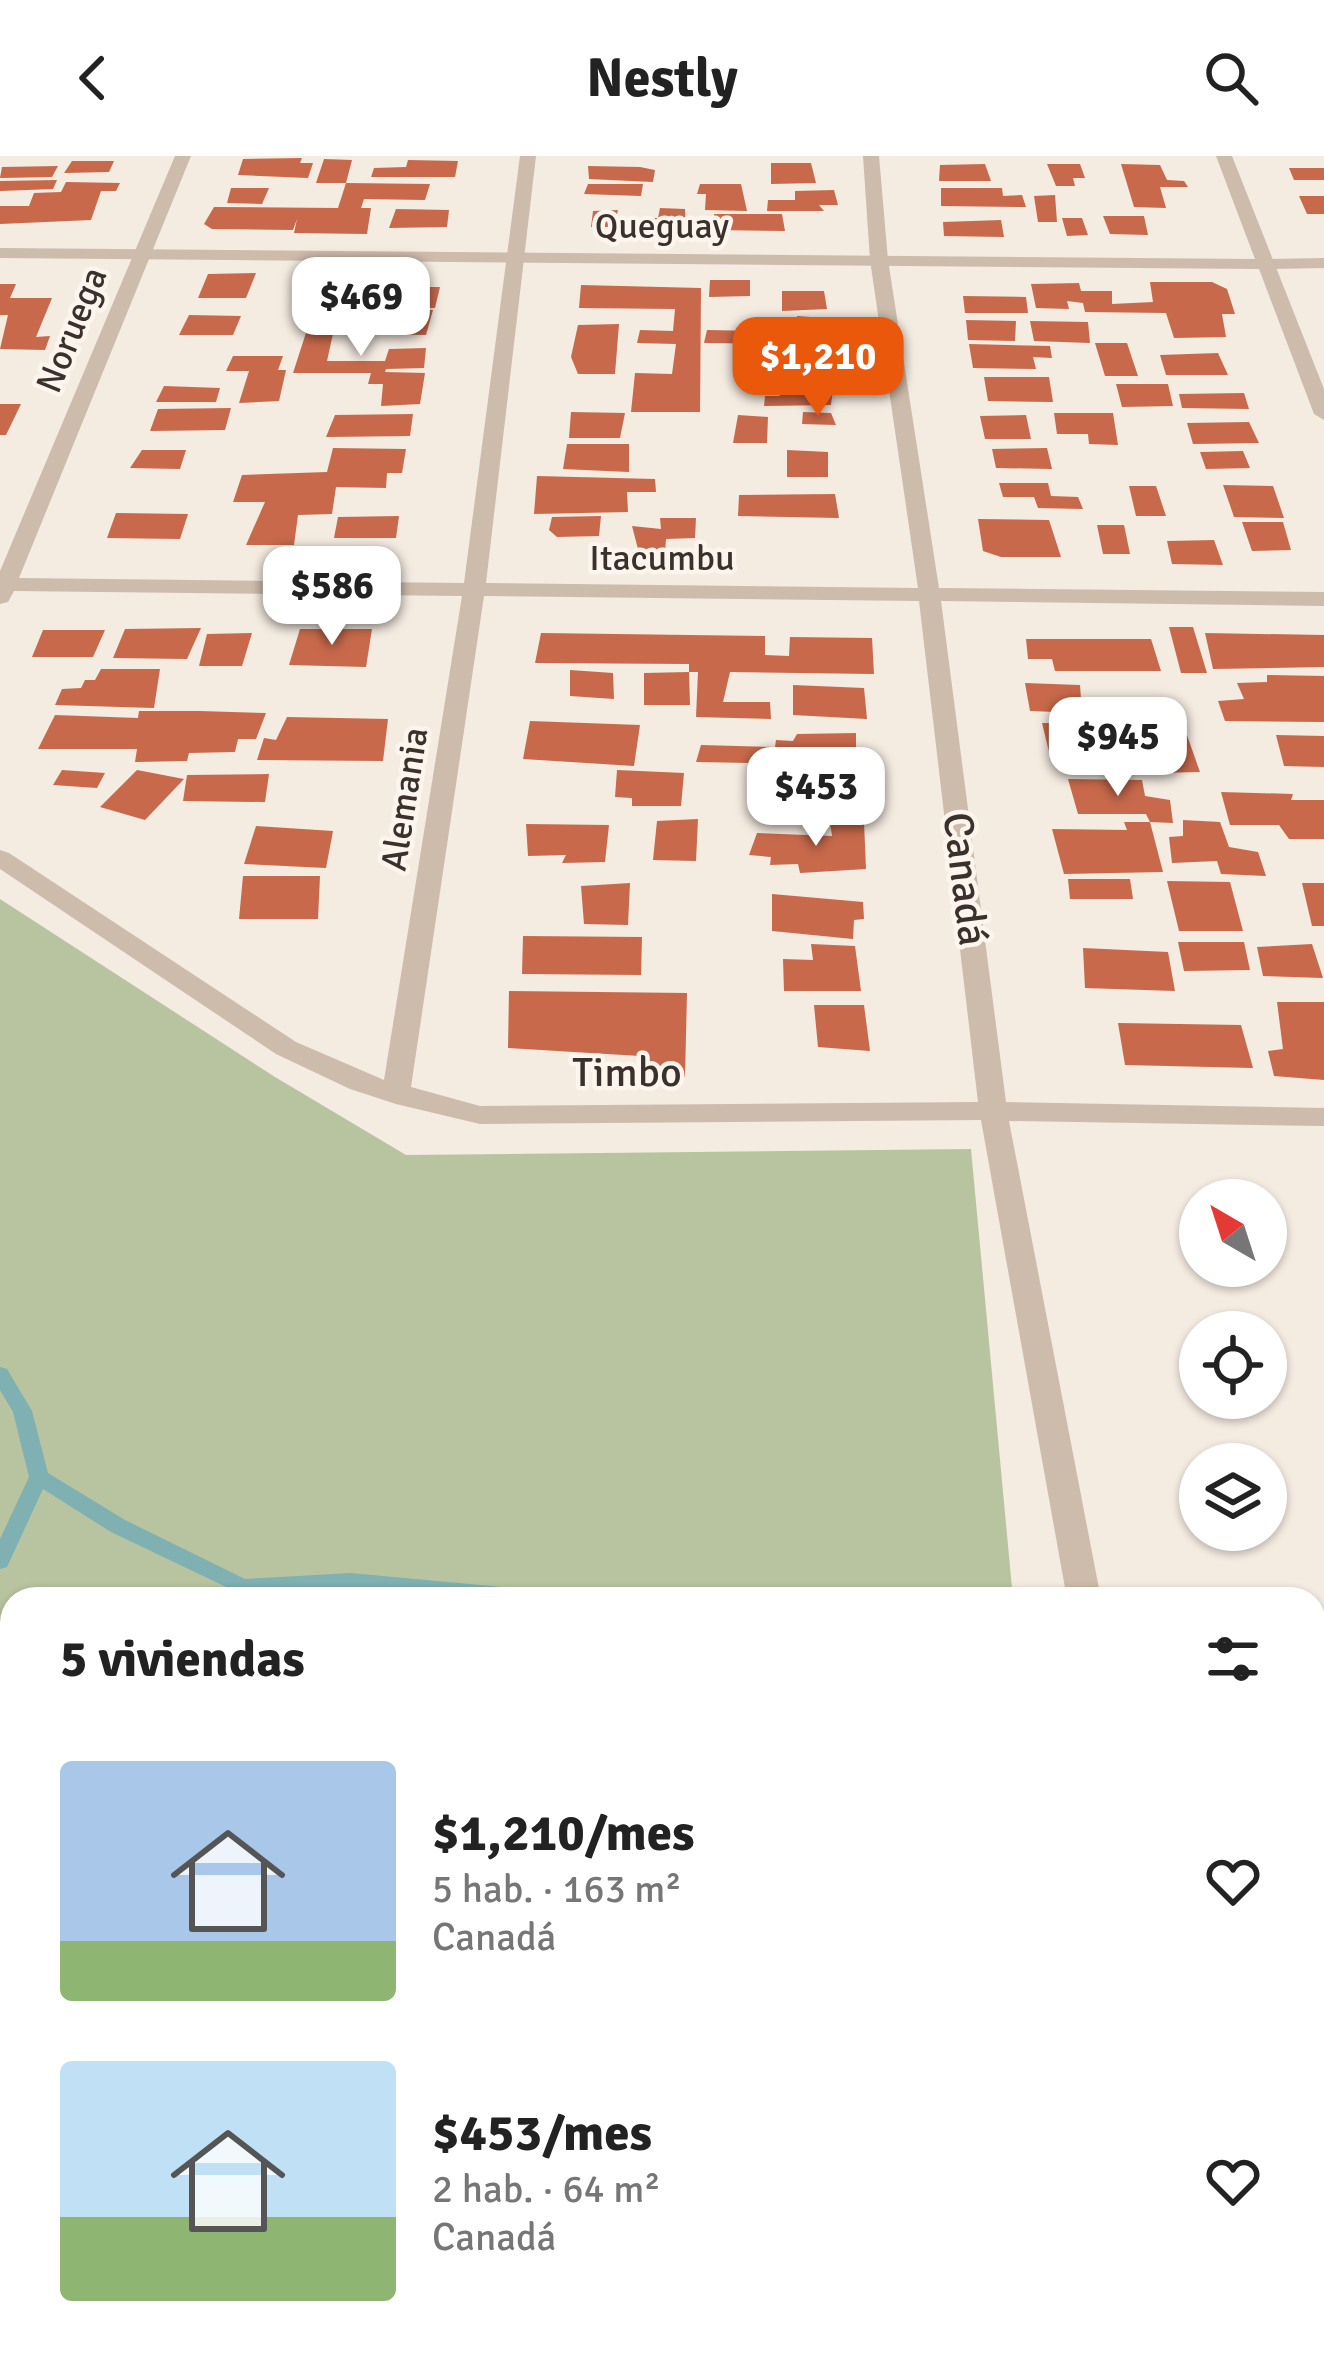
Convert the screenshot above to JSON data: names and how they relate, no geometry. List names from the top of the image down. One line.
{"streets":{"street":["Queguay","Noruega","Itacumbu","Alemania","Canadá","Timbo"]},"crossings":[["Queguay","Noruega"],["Queguay","Alemania"],["Queguay","Canadá"],["Noruega","Itacumbu"],["Itacumbu","Alemania"],["Itacumbu","Canadá"],["Alemania","Timbo"],["Canadá","Timbo"]],"north":"top left","page":{"header":"Nestly","price":["$469","$1,210","$586","$945","$453"],"heading":"5 viviendas","list":[{"name":"$1,210/mes","note":"5 hab. · 163 m² · Canadá"},{"name":"$453/mes","note":"2 hab. · 64 m² · Canadá"}]}}
